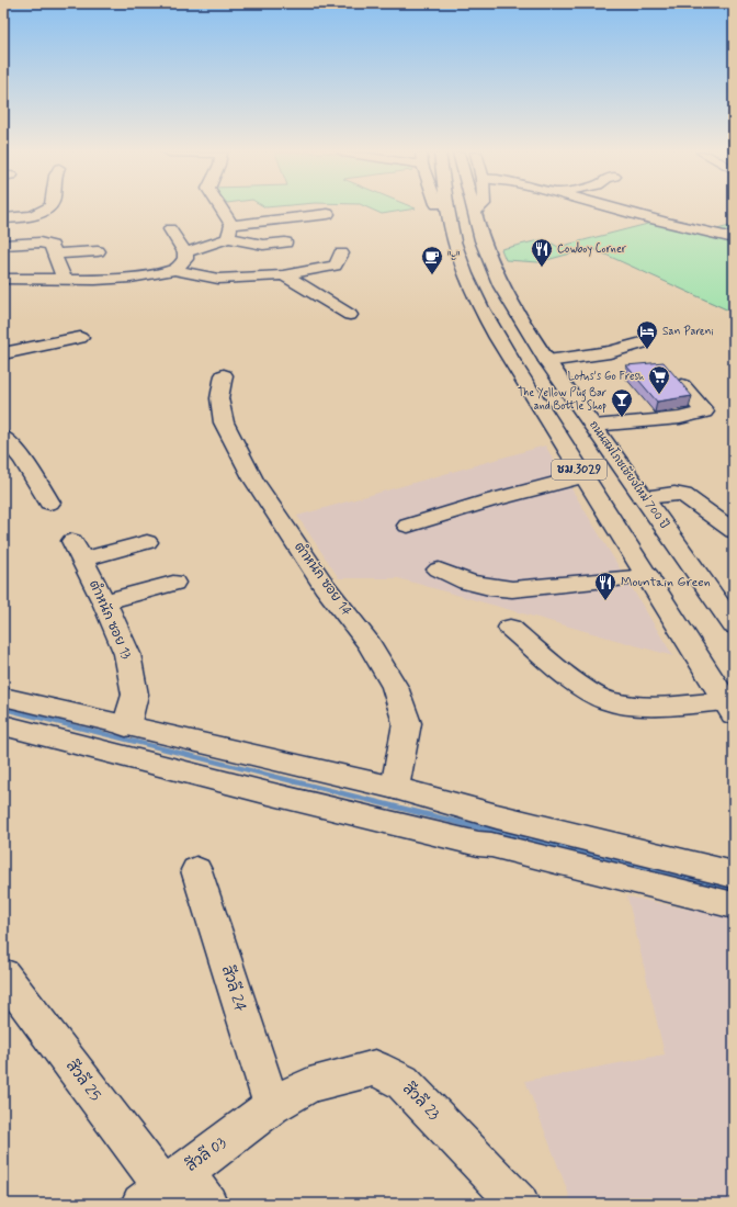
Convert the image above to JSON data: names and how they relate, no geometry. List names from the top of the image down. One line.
{"streets":{"street":["ชม.3029","ถนนสมโภชเชียงใหม่ 700 ปี","ตำหนัก ซอย 14","ตำหนัก ซอย 13","สีวลี 24","สีวลี 25","สีวลี 23","สีวลี 03"]},"crossings":[["สีวลี 24","สีวลี 23"],["สีวลี 24","สีวลี 03"],["สีวลี 25","สีวลี 03"],["สีวลี 23","สีวลี 03"]],"places":{"restaurant":["Cowboy Corner","Mountain Green"],"cafe":["\"ะ\""],"hotel":["San Pareni"],"supermarket":["Lotus's Go Fresh"],"bar":["The Yellow Pug Bar and Bottle Shop"]}}
